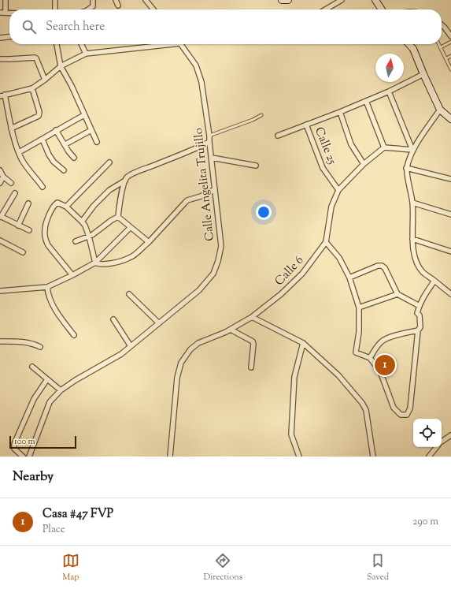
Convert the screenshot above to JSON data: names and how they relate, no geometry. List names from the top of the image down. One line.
{"streets":{"street":["Calle 25","Calle Angelita Trujillo","Calle 6"]},"crossings":[["Calle 25","Calle 6"]],"scale_bar":"100 m","north":"top","page":{"search":"Search here","pins":"1","scale":"100 m","heading":"Nearby","list":[{"mark":"1","name":"Casa #47 FVP","note":"Place","value":"290 m"}],"nav":["Map","Directions","Saved"]}}
